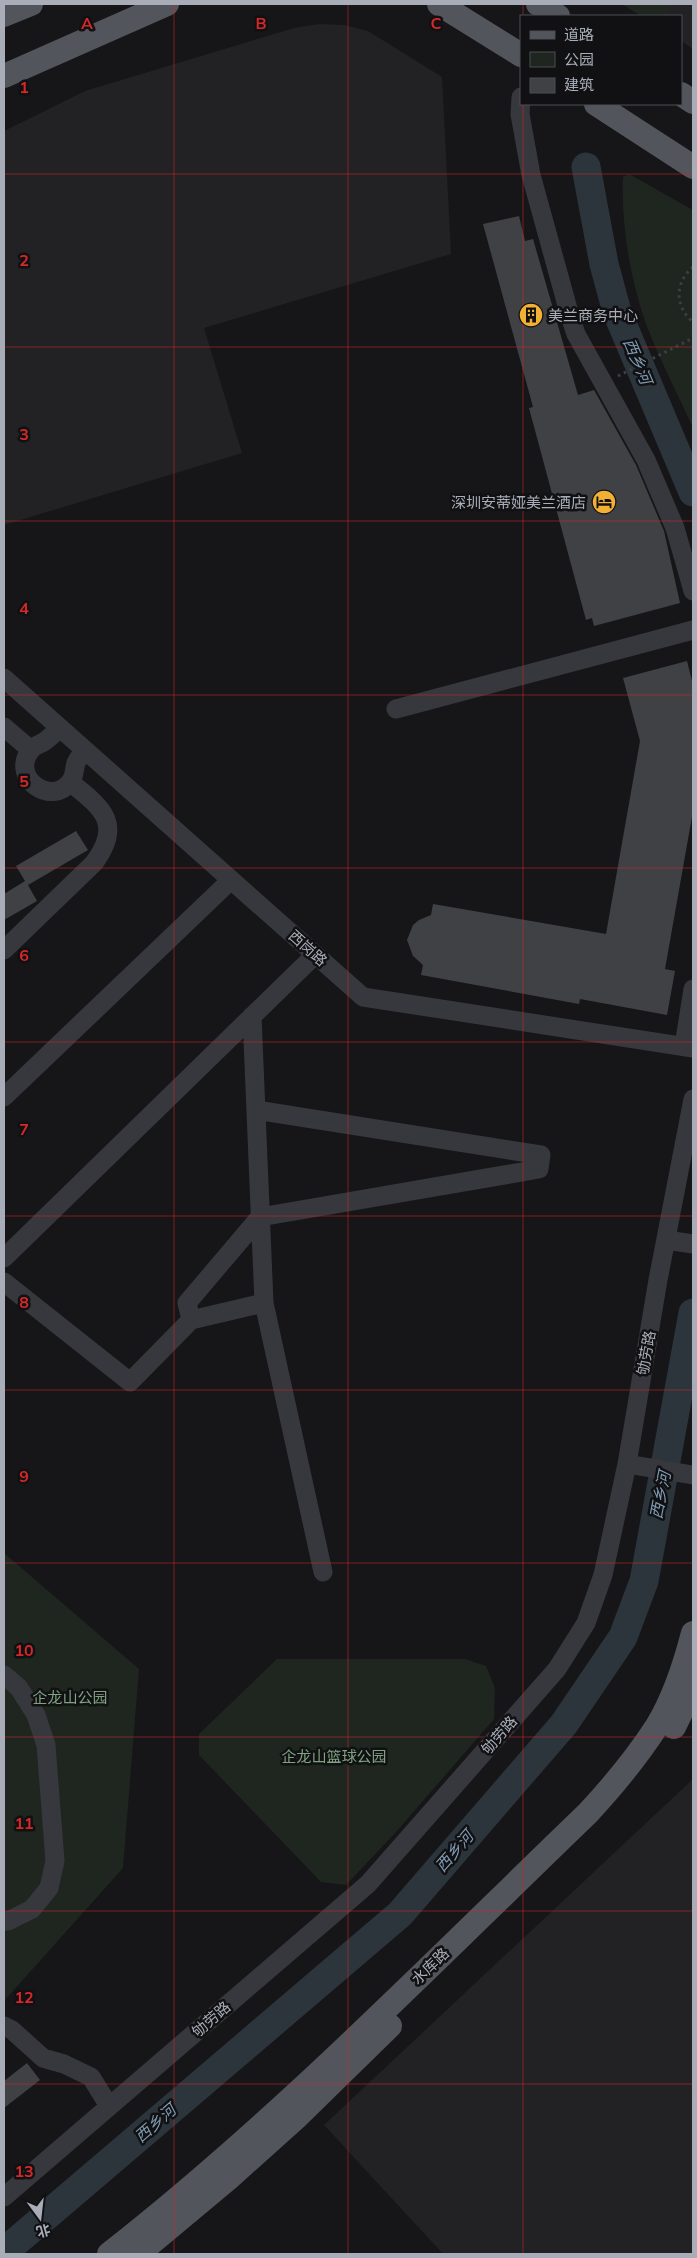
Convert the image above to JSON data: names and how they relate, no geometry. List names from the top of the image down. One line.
{"streets":{"main road":["水库路"],"street":["西岗路","劬劳路"]},"water":["西乡河"],"parks":["企龙山公园","企龙山篮球公园"],"places":{"building":["美兰商务中心"],"hotel":["深圳安蒂娅美兰酒店"]},"legend":["道路","公园","建筑"],"north":"bottom","grid":{"columns":["A","B","C"],"rows":["1","2","3","4","5","6","7","8","9","10","11","12","13"]}}
